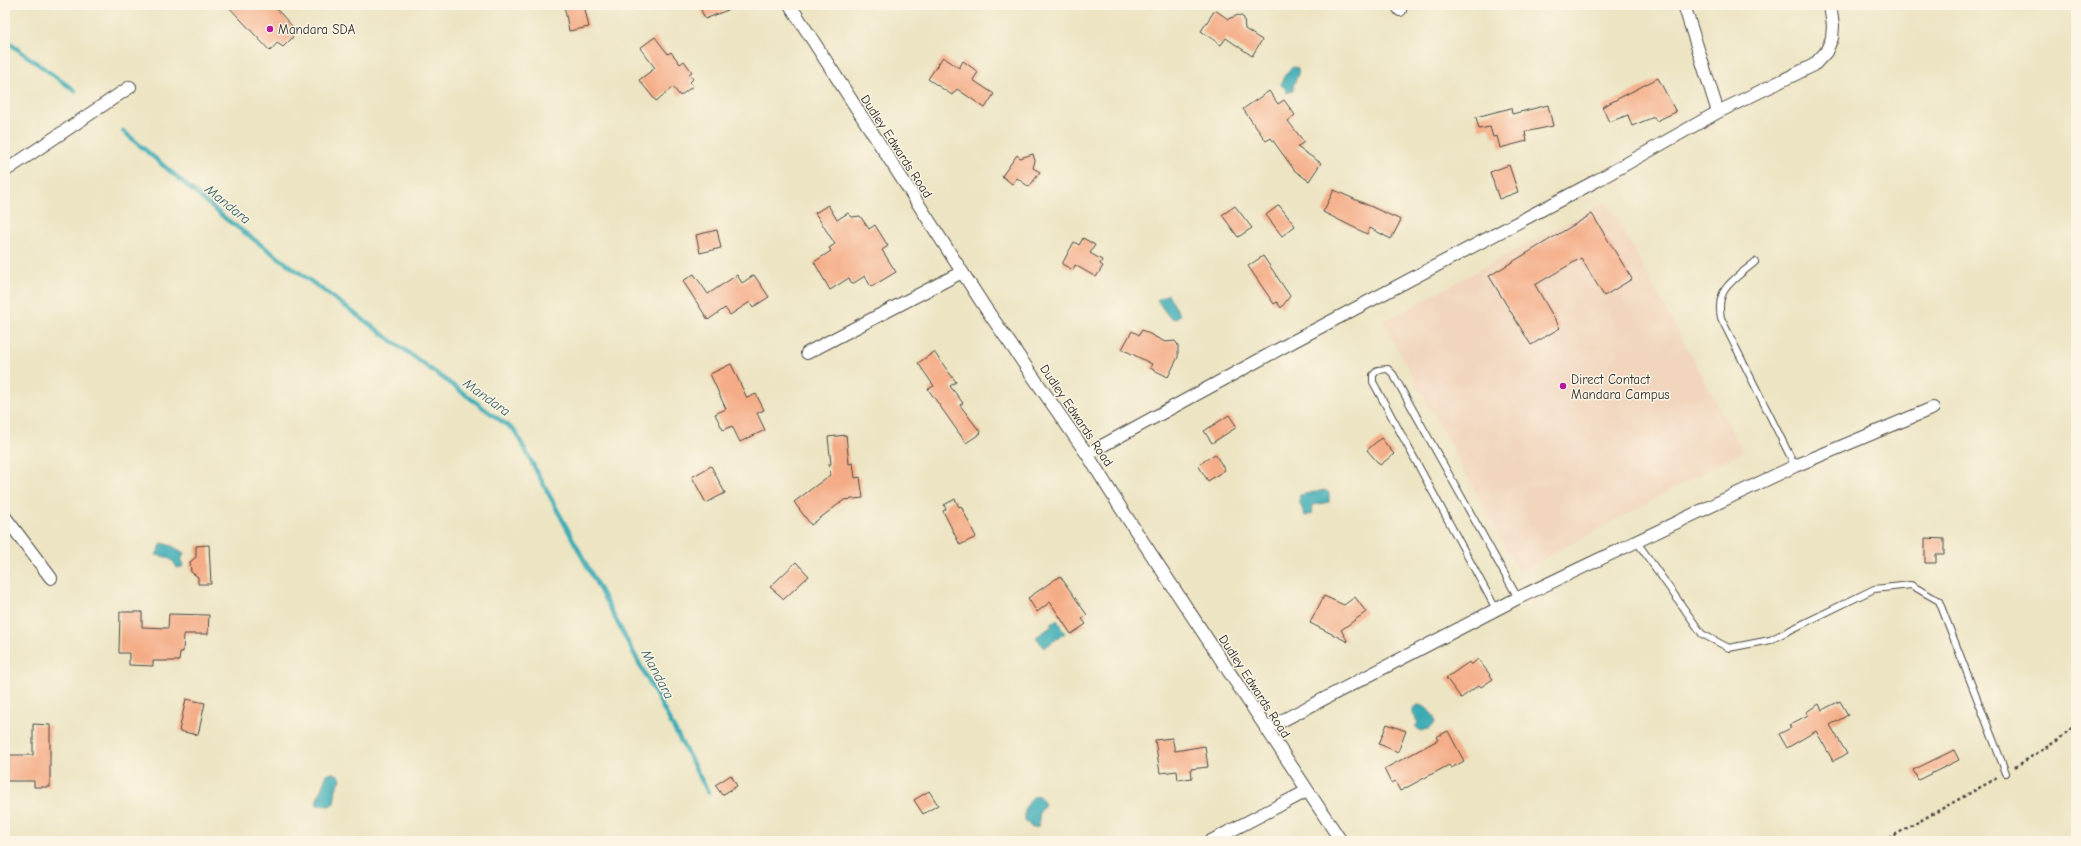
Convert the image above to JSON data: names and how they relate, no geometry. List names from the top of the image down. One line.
{"streets":{"street":["Dudley Edwards Road"]},"water":["Mandara"],"places":["Mandara SDA","Direct Contact Mandara Campus"]}
